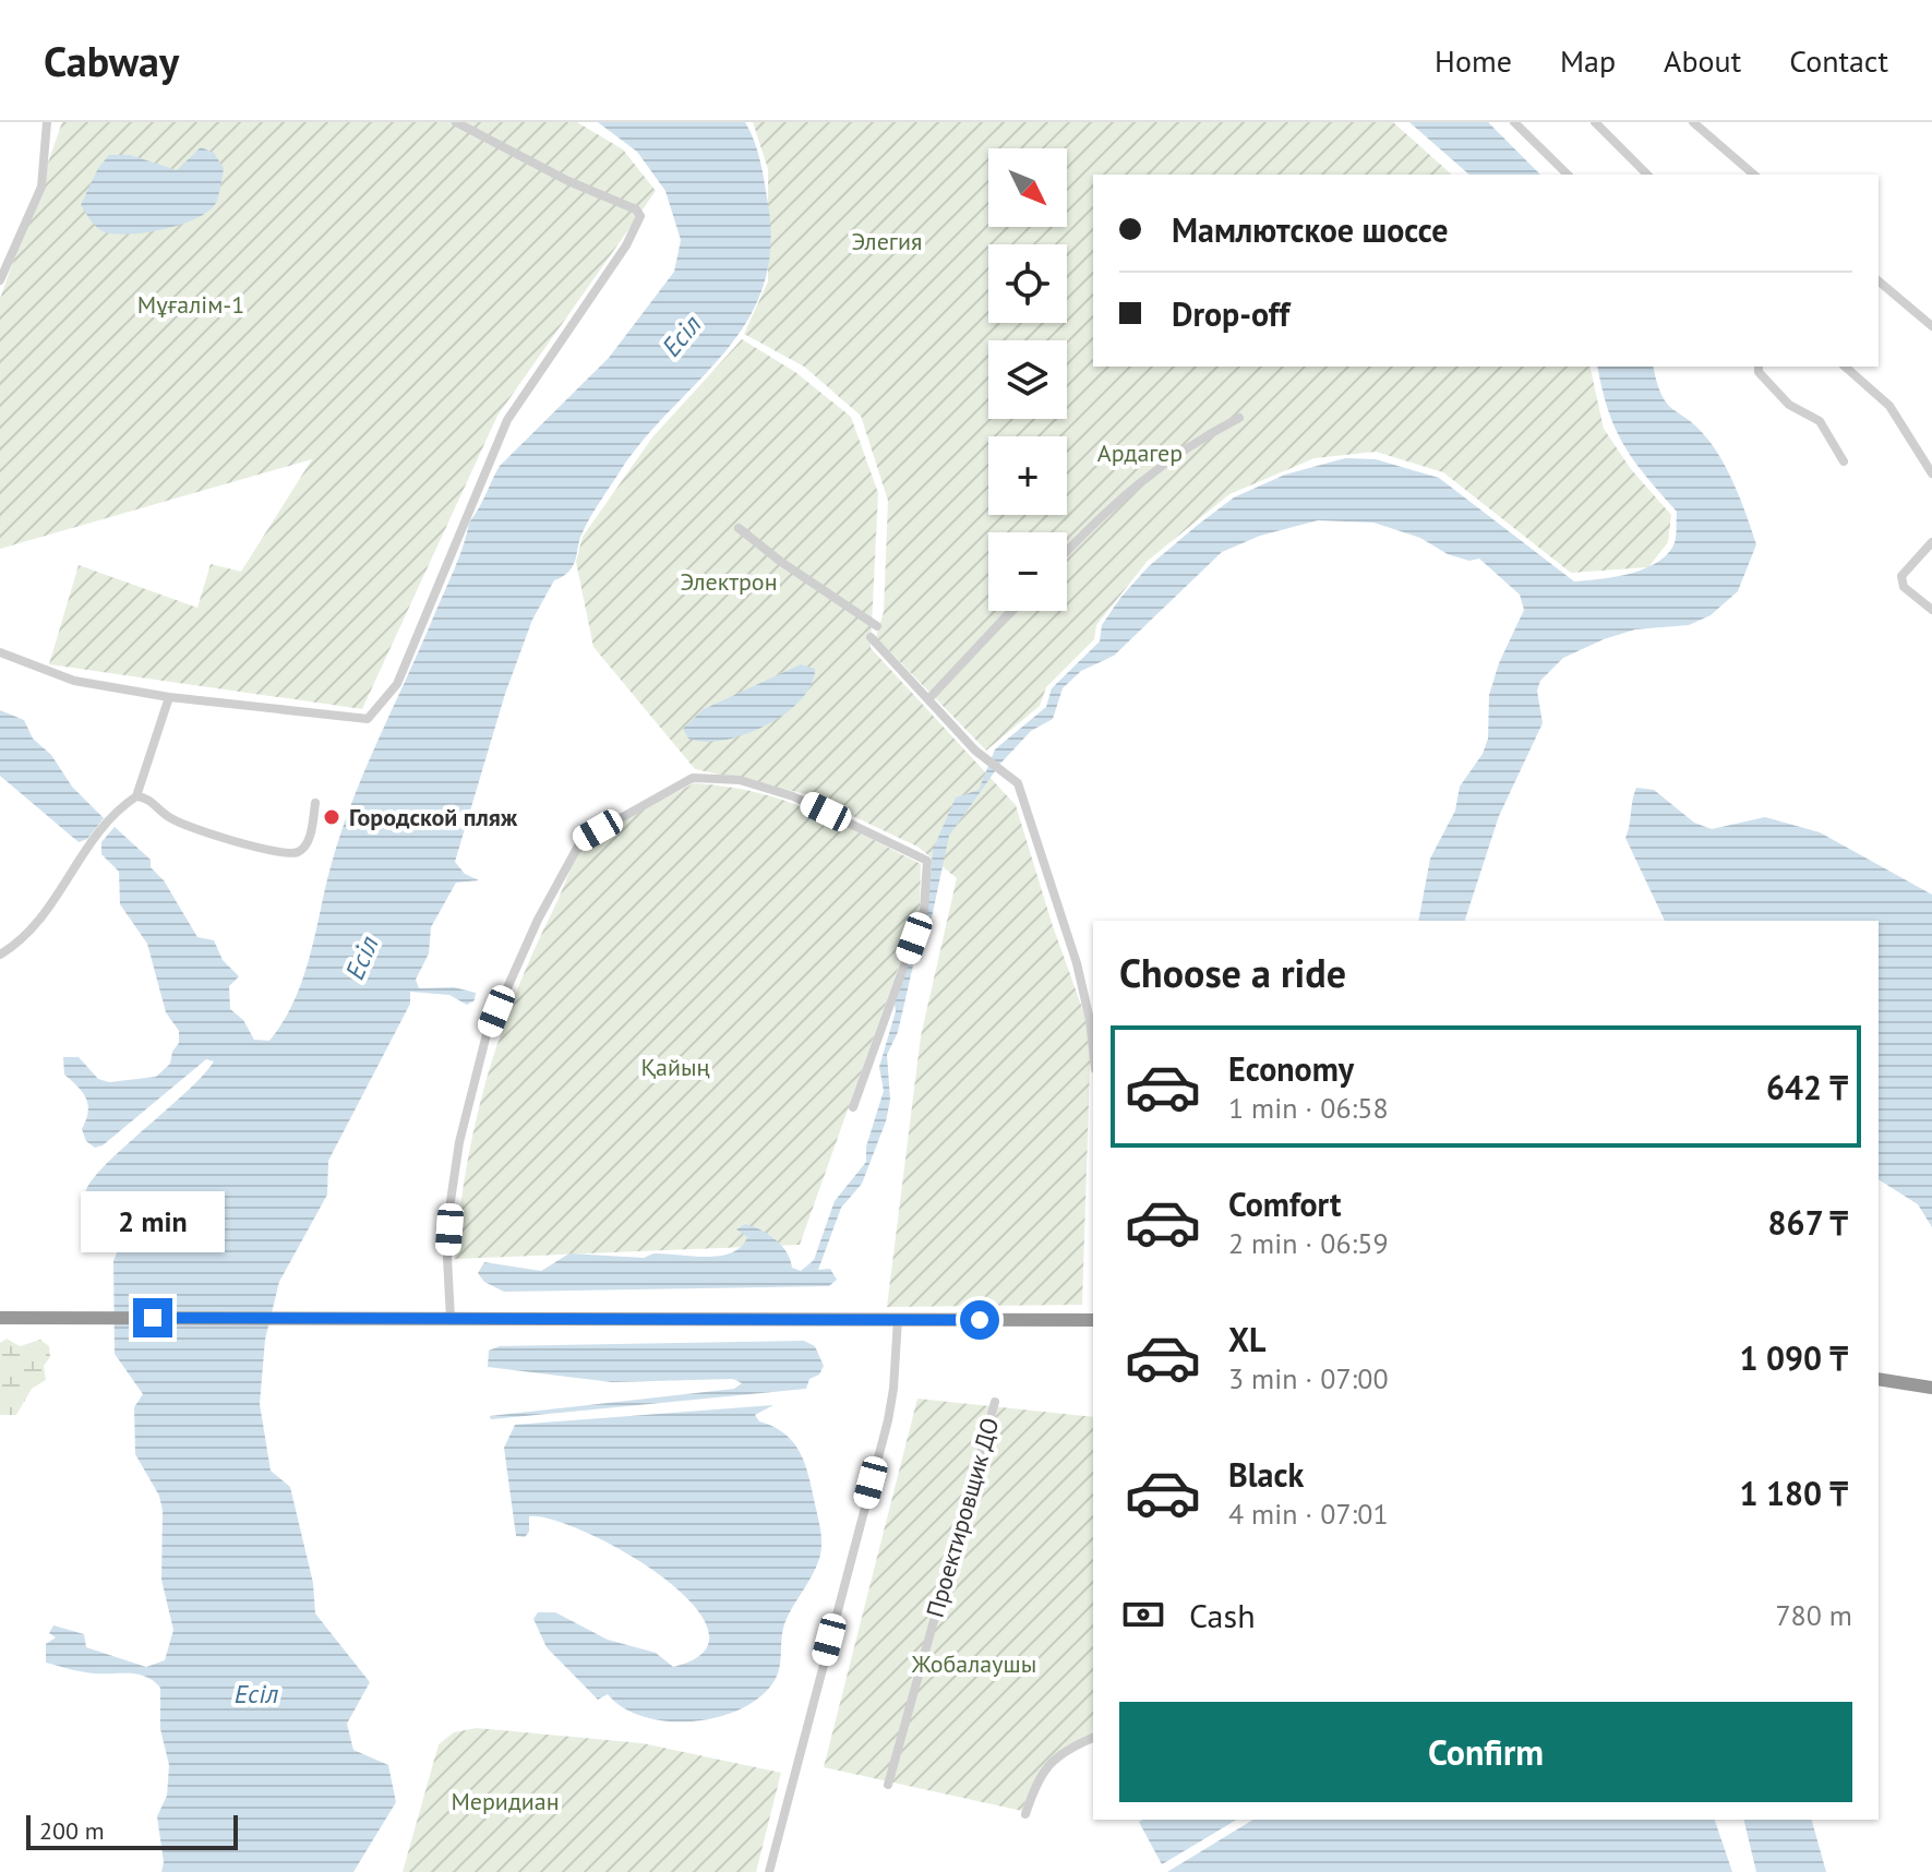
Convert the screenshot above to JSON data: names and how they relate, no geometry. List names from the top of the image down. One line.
{"streets":{"street":["Проектировщик ДО"]},"water":["Есіл"],"parks":["Элегия","Мұғалім-1","Ардагер","Электрон","Қайың","Жобалаушы","Меридиан"],"places":["Городской пляж"],"scale_bar":"200 m","north":"bottom right","page":{"header":"Cabway","nav":["Home","Map","About","Contact"],"map_buttons":["+","−"],"banner":["Мамлютское шоссе","Drop-off"],"heading":"Choose a ride","list":[{"name":"Economy","note":"1 min · 06:58","value":"642 ₸"},{"name":"Comfort","note":"2 min · 06:59","value":"867 ₸"},{"name":"XL","note":"3 min · 07:00","value":"1 090 ₸"},{"name":"Black","note":"4 min · 07:01","value":"1 180 ₸"}],"bubble":"2 min","pay":["Cash","780 m"],"buttons":"Confirm","scale":"200 m"}}
